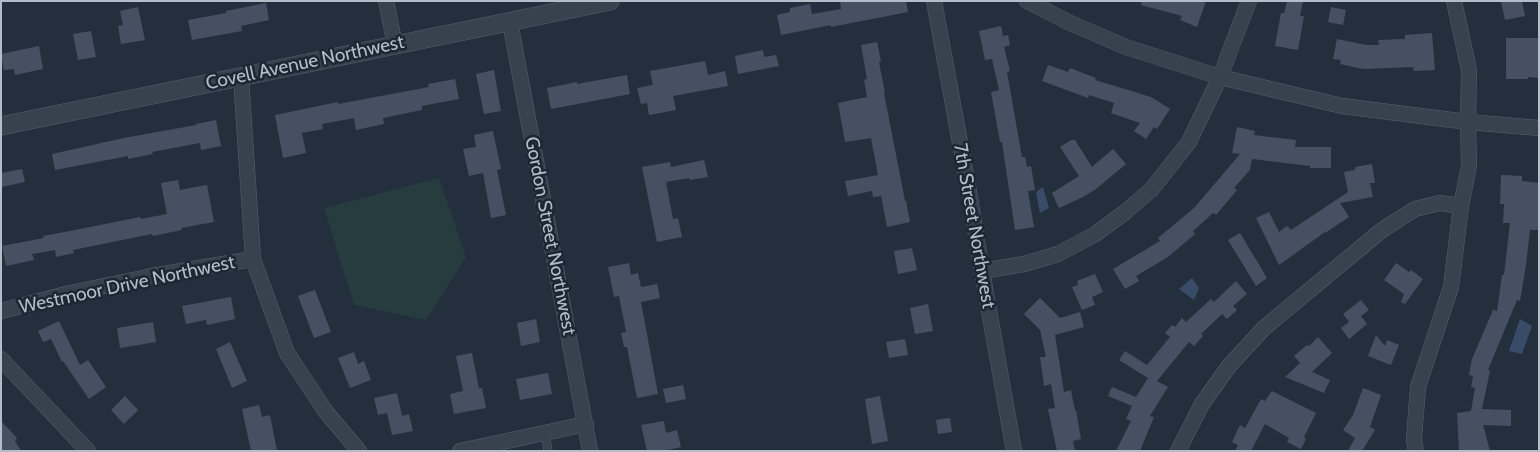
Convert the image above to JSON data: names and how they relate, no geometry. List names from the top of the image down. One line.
{"streets":{"street":["Covell Avenue Northwest","7th Street Northwest","Gordon Street Northwest","Westmoor Drive Northwest"]},"crossings":[["Covell Avenue Northwest","Gordon Street Northwest"]]}
